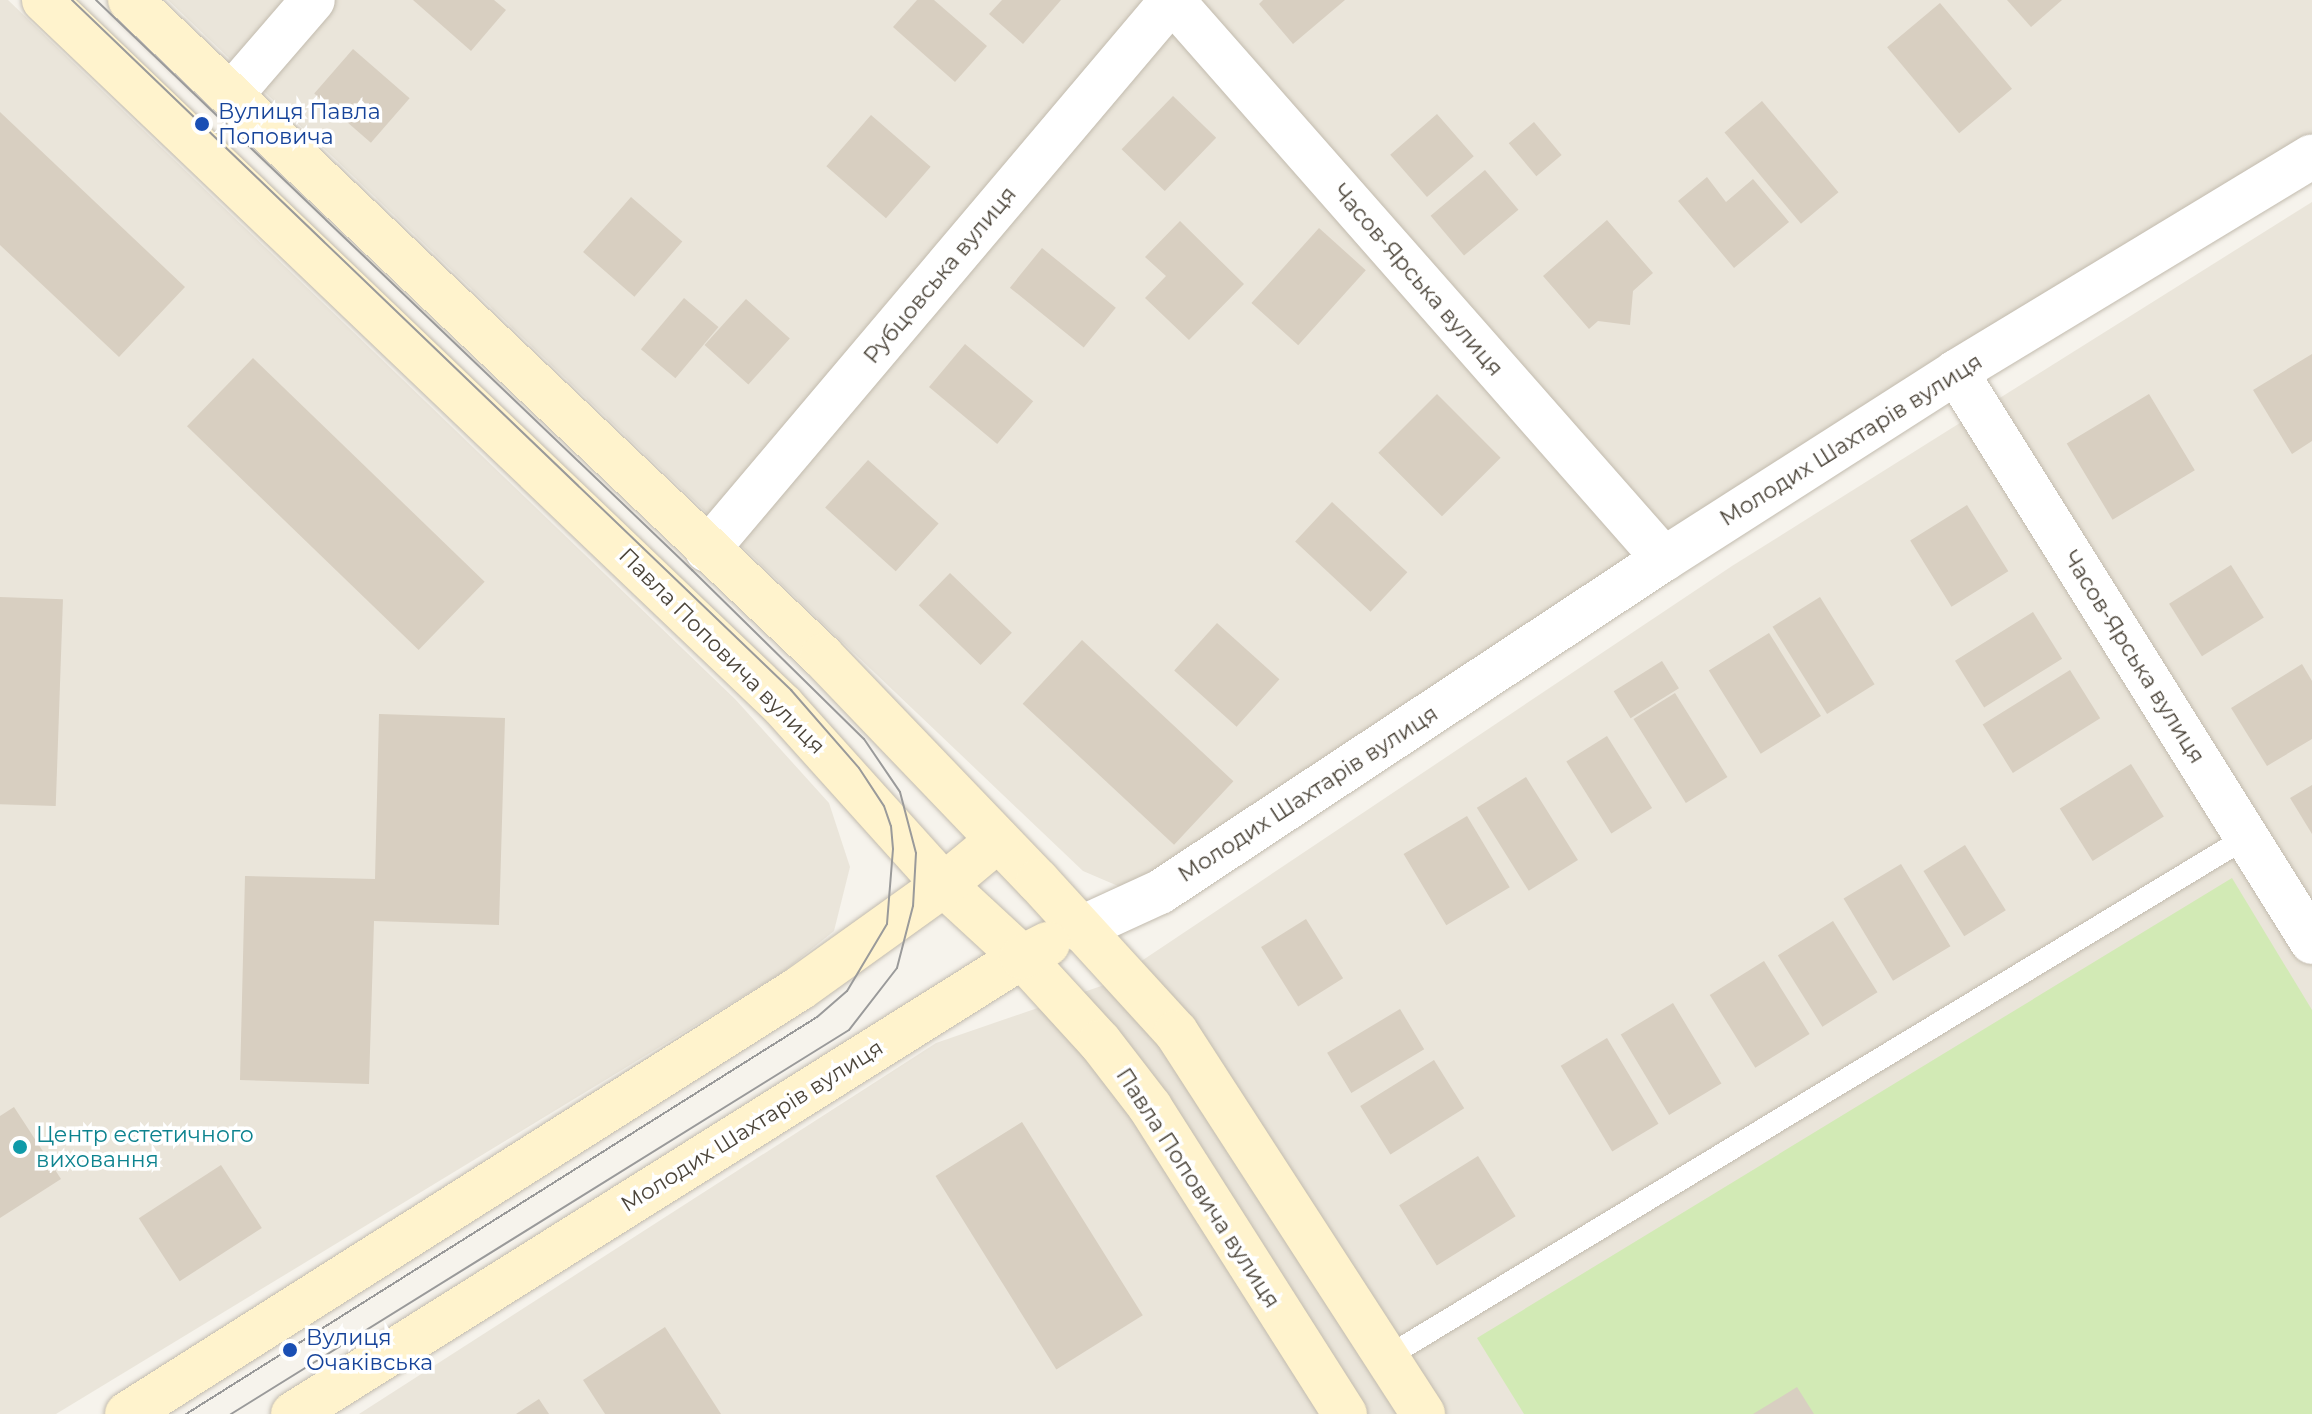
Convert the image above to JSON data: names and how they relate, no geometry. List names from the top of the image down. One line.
{"streets":{"main road":["Молодих Шахтарів вулиця","Павла Поповича вулиця"],"street":["Рубцовська вулиця","Часов-Ярська вулиця"]},"crossings":[["Рубцовська вулиця","Часов-Ярська вулиця"],["Часов-Ярська вулиця","Молодих Шахтарів вулиця"],["Молодих Шахтарів вулиця","Павла Поповича вулиця"]],"places":["Вулиця Павла Поповича","Центр естетичного виховання","Вулиця Очаківська"]}
